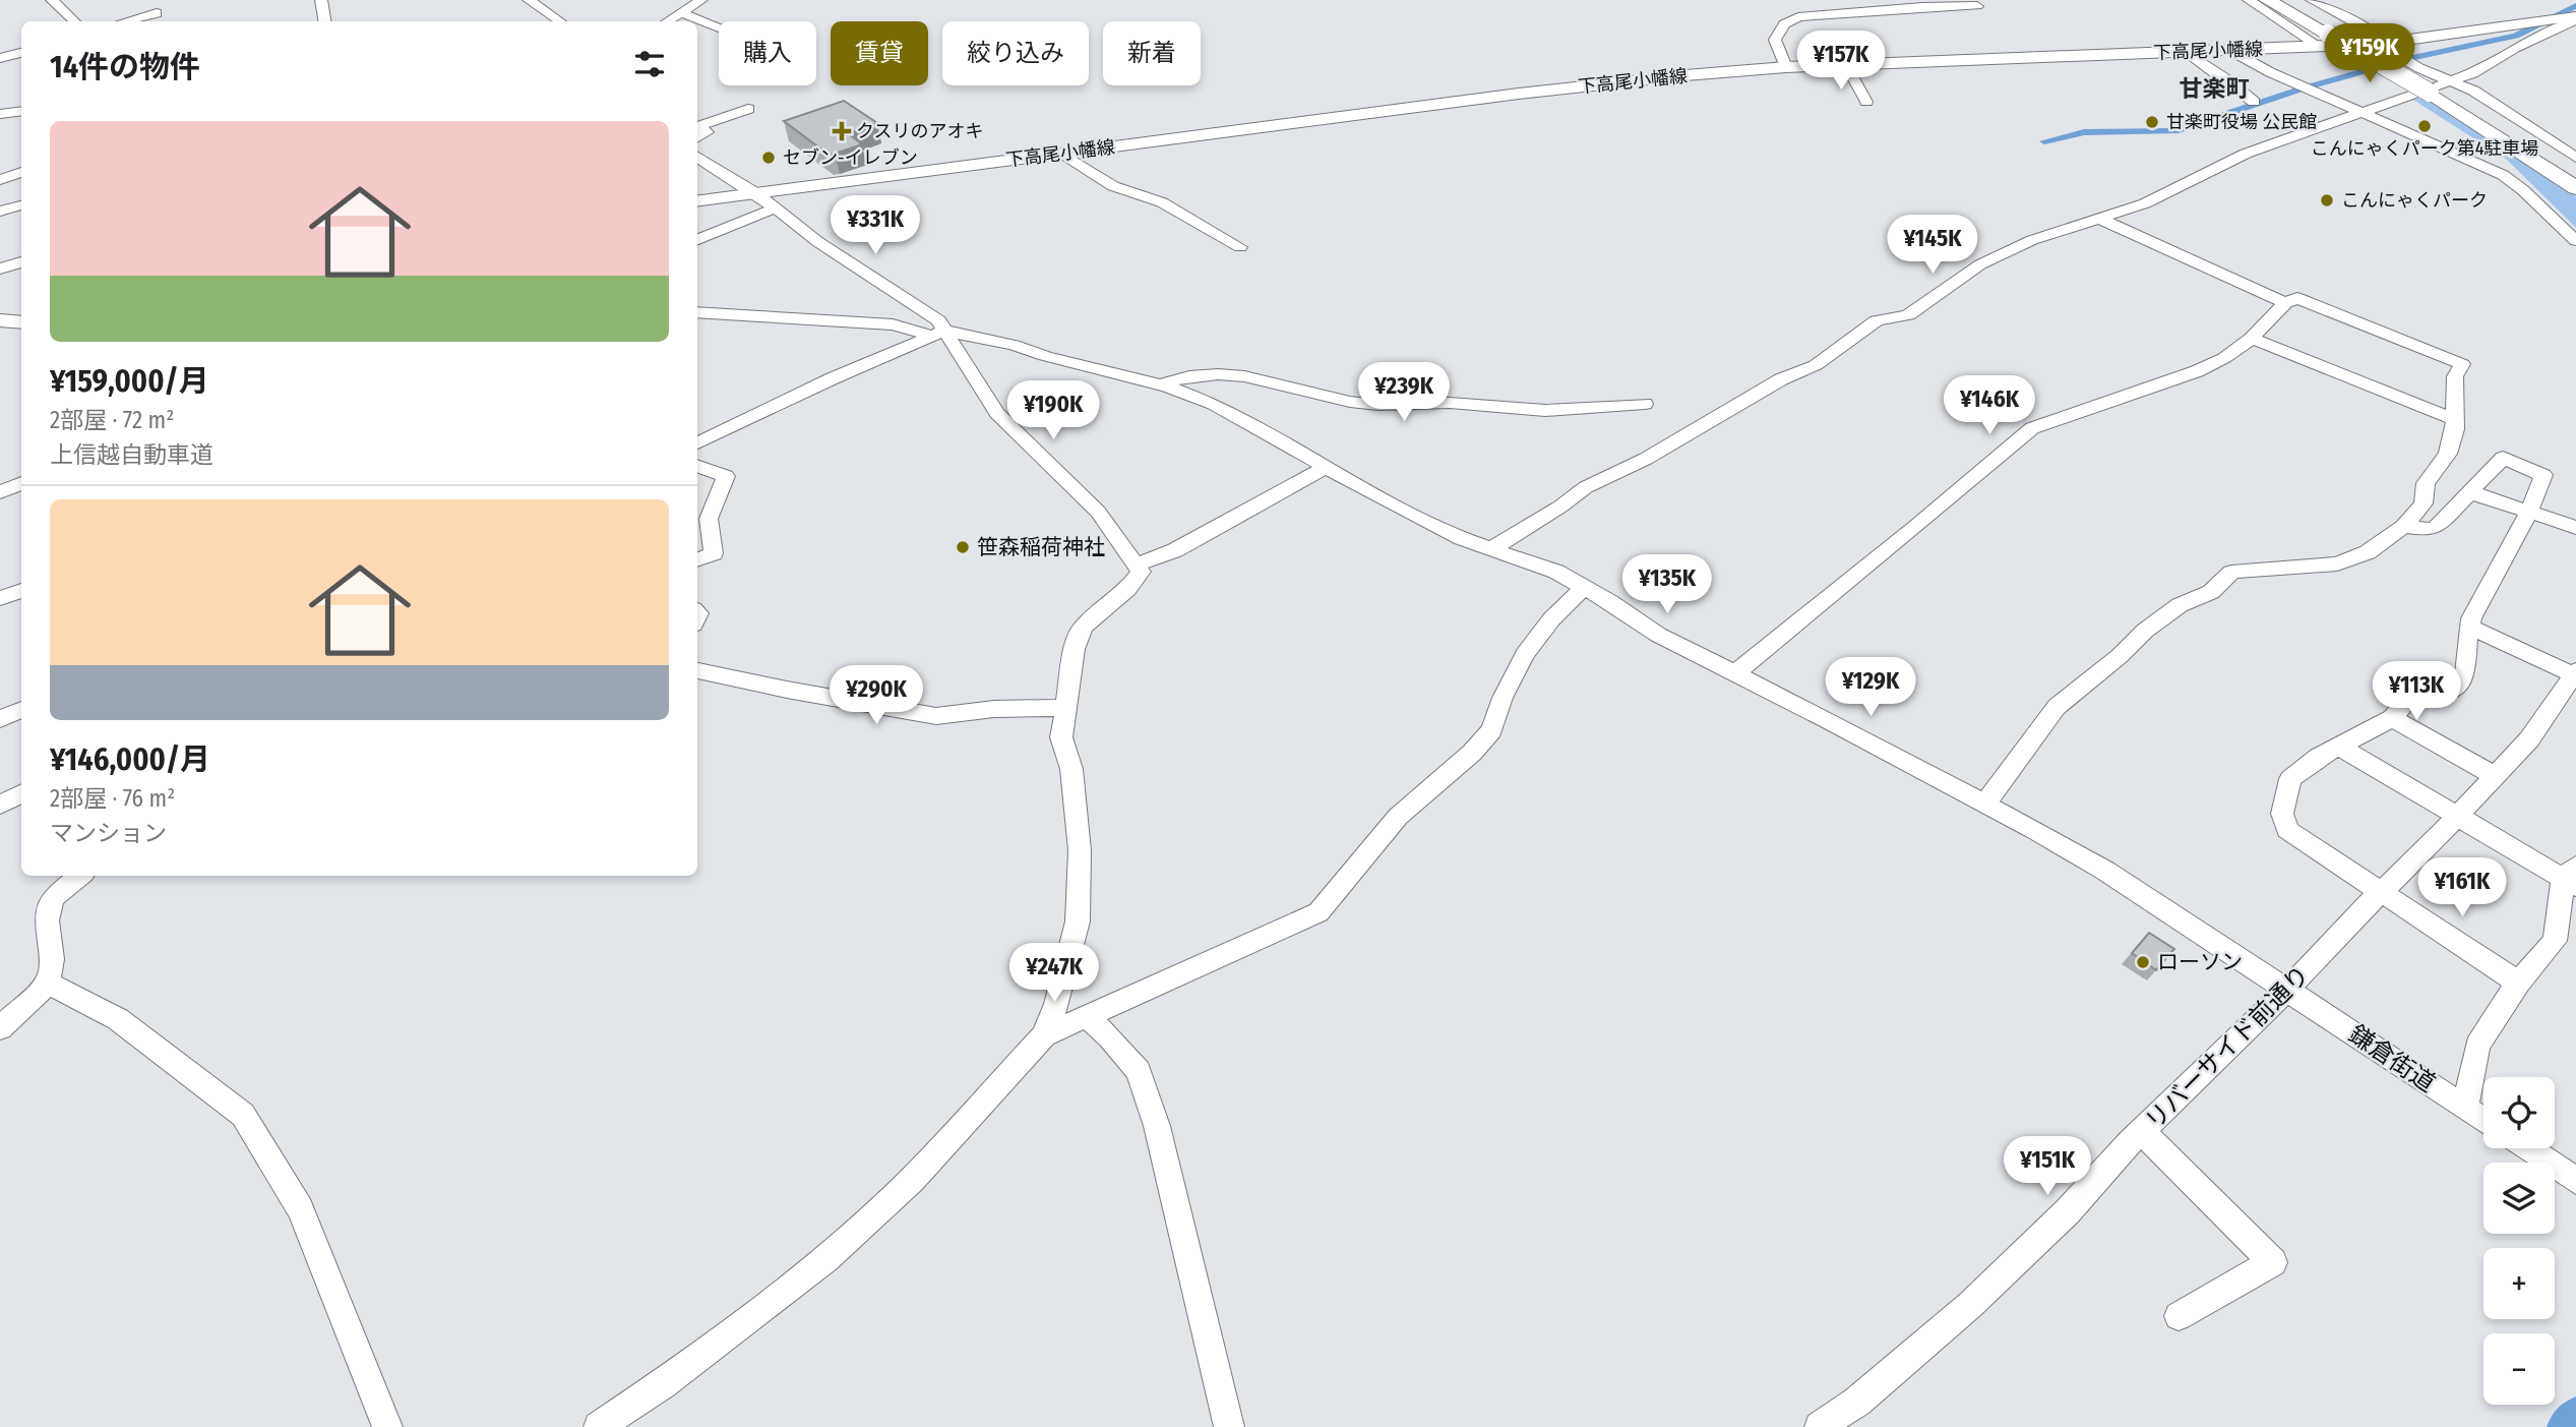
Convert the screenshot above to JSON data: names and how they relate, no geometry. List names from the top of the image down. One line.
{"streets":{"main road":["下高尾小幡線"],"street":["リバーサイド前通り","鎌倉街道"]},"crossings":[["リバーサイド前通り","鎌倉街道"]],"districts":["甘楽町"],"places":{"other":["甘楽町役場 公民館","こんにゃくパーク第4駐車場","セブン-イレブン","こんにゃくパーク","笹森稲荷神社","ローソン"],"health":["クスリのアオキ"]},"page":{"chip":["購入","賃貸","絞り込み","新着"],"heading":"14件の物件","price":["¥159K","¥157K","¥331K","¥145K","¥239K","¥146K","¥190K","¥135K","¥129K","¥113K","¥290K","¥161K","¥247K","¥151K"],"list":[{"name":"¥159,000/月","note":"2部屋 · 72 m² · 上信越自動車道"},{"name":"¥146,000/月","note":"2部屋 · 76 m² · マンション"}],"map_buttons":["+","−"]}}
